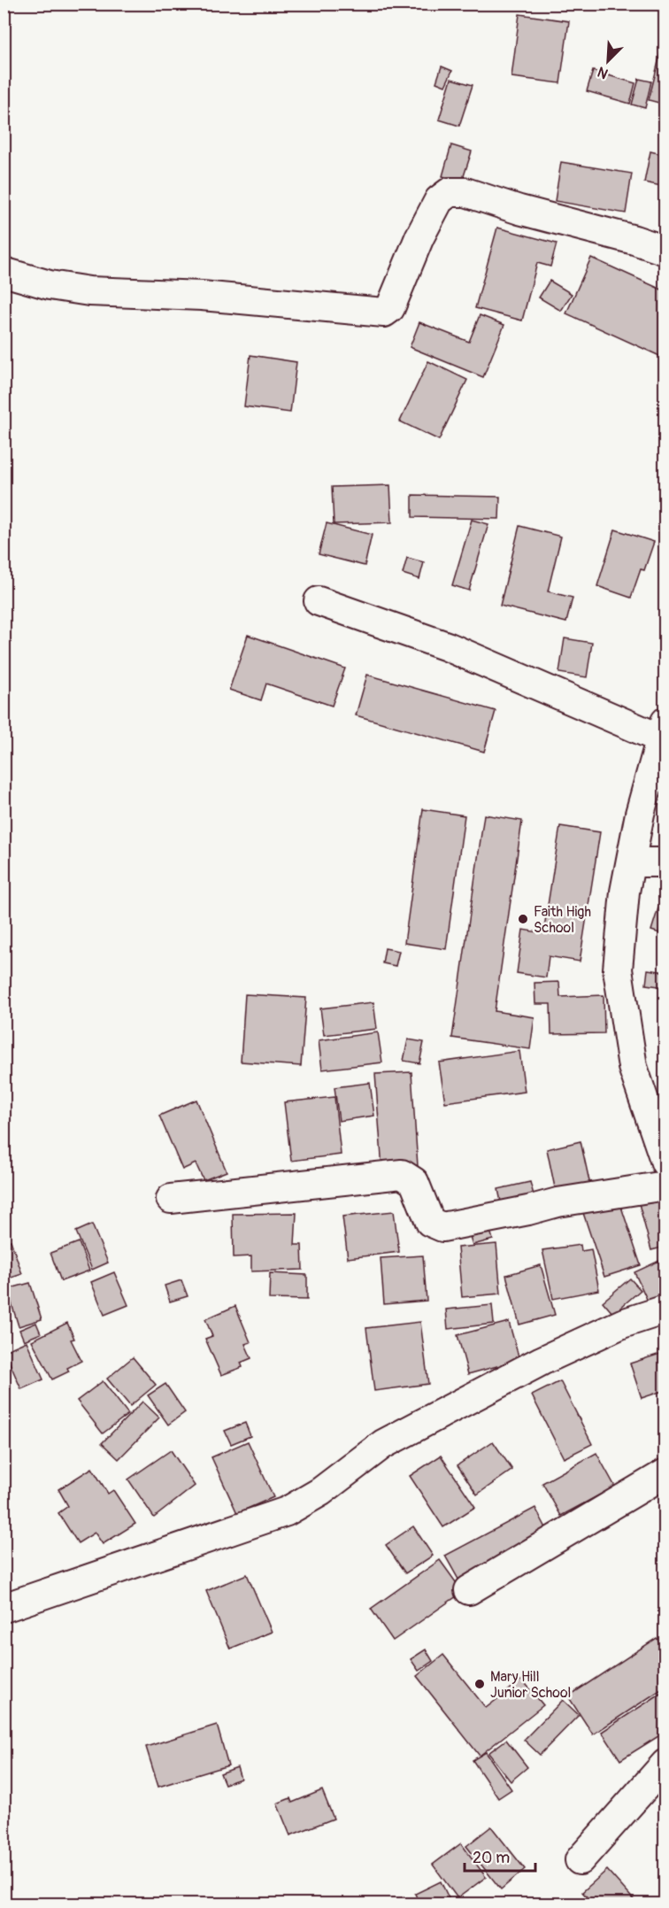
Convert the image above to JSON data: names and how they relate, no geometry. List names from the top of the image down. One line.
{"places":["Faith High School","Mary Hill Junior School"],"scale_bar":"20 m","north":"bottom left"}
